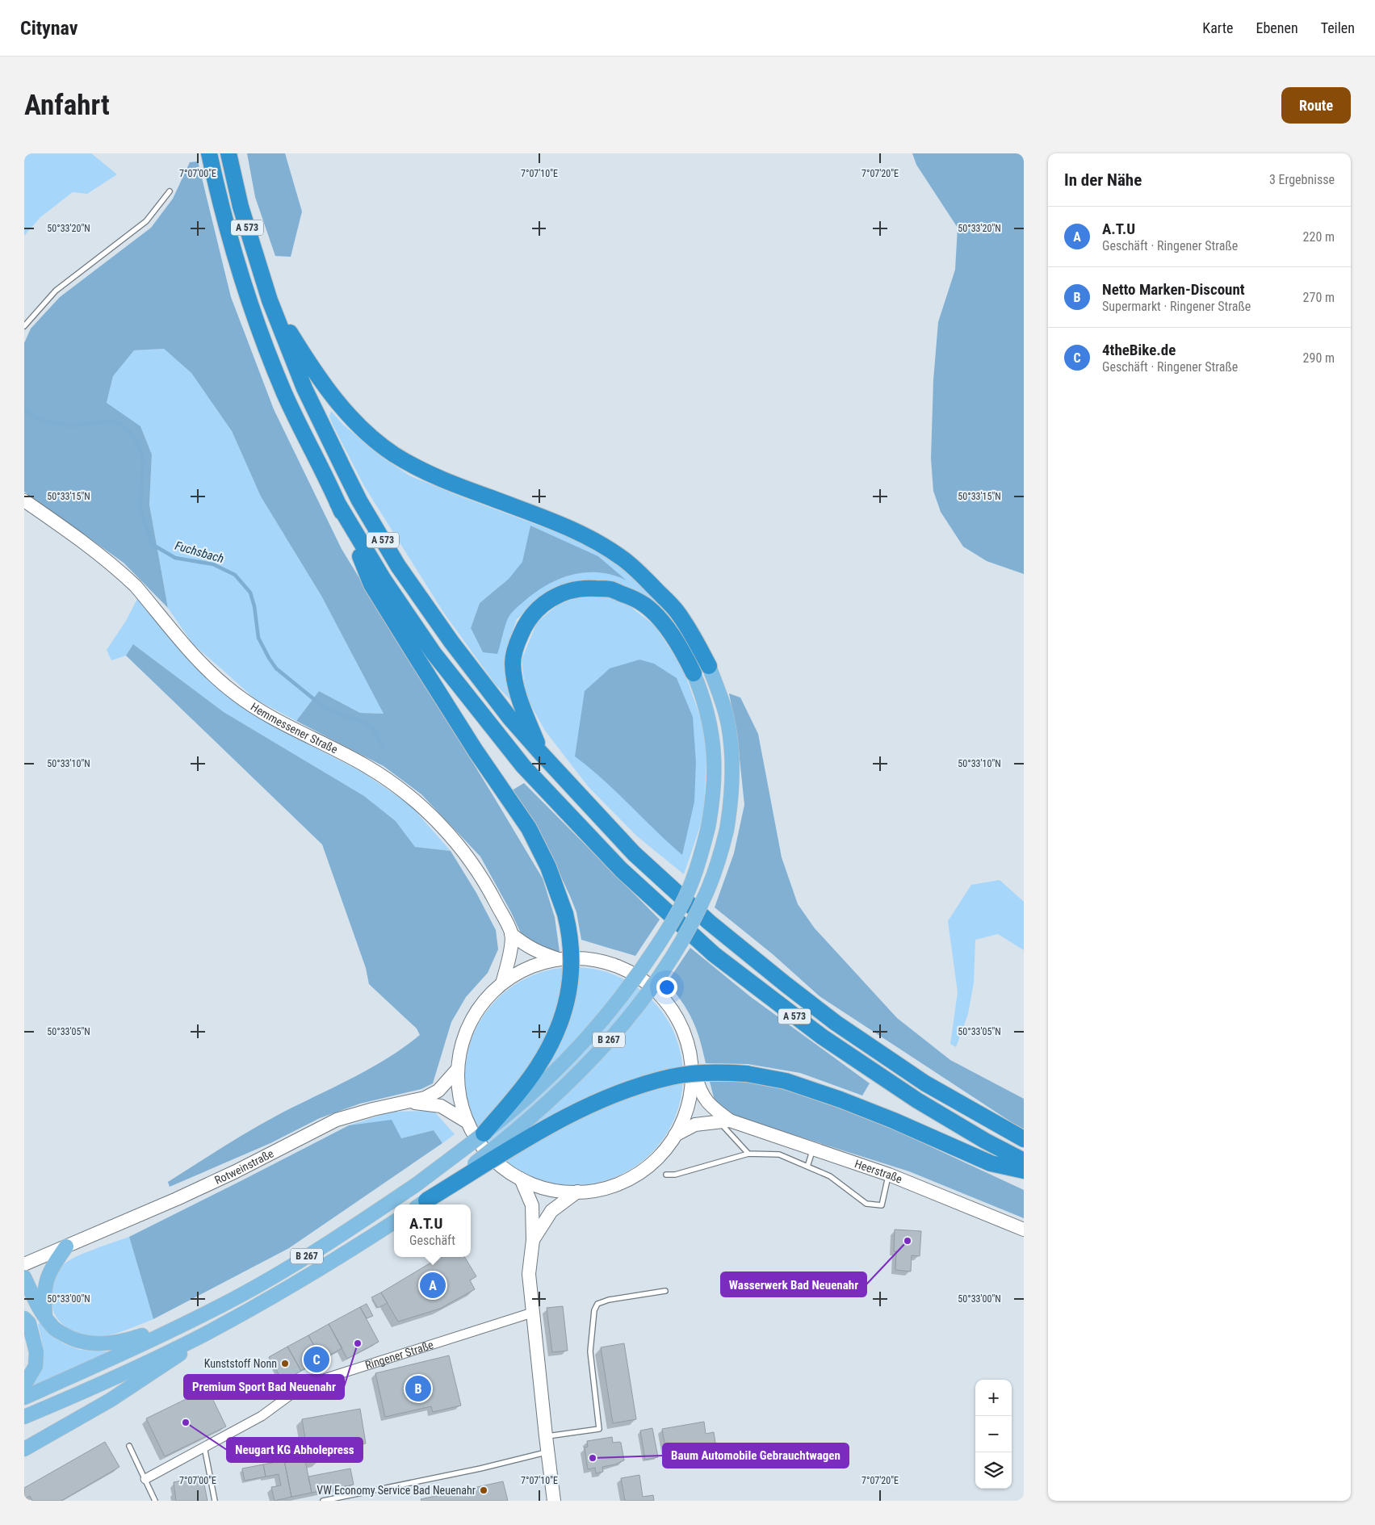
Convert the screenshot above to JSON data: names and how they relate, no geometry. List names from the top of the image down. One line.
{"streets":{"highway":["A 573"],"main road":["Hemmessener Straße","B 267","Rotweinstraße","Heerstraße"],"street":["Ringener Straße"]},"crossings":[["A 573","B 267"]],"water":["Fuchsbach"],"places":["Wasserwerk Bad Neuenahr","Premium Sport Bad Neuenahr","Kunststoff Nonn","Neugart KG Abholepress","Baum Automobile Gebrauchtwagen","VW Economy Service Bad Neuenahr"],"page":{"header":"Citynav","nav":["Karte","Ebenen","Teilen"],"buttons":"Route","title":"Anfahrt","heading":["In der Nähe","3 Ergebnisse"],"list":[{"mark":"A","name":"A.T.U","note":"Geschäft · Ringener Straße","value":"220 m"},{"mark":"B","name":"Netto Marken-Discount","note":"Supermarkt · Ringener Straße","value":"270 m"},{"mark":"C","name":"4theBike.de","note":"Geschäft · Ringener Straße","value":"290 m"}],"popup":["A.T.U","Geschäft"],"pins":["A","C","B"],"map_buttons":["+","−"]},"coordinates":["7°07'00\"E","7°07'10\"E","7°07'20\"E","50°33'20\"N","50°33'15\"N","50°33'10\"N","50°33'05\"N","50°33'00\"N"]}
